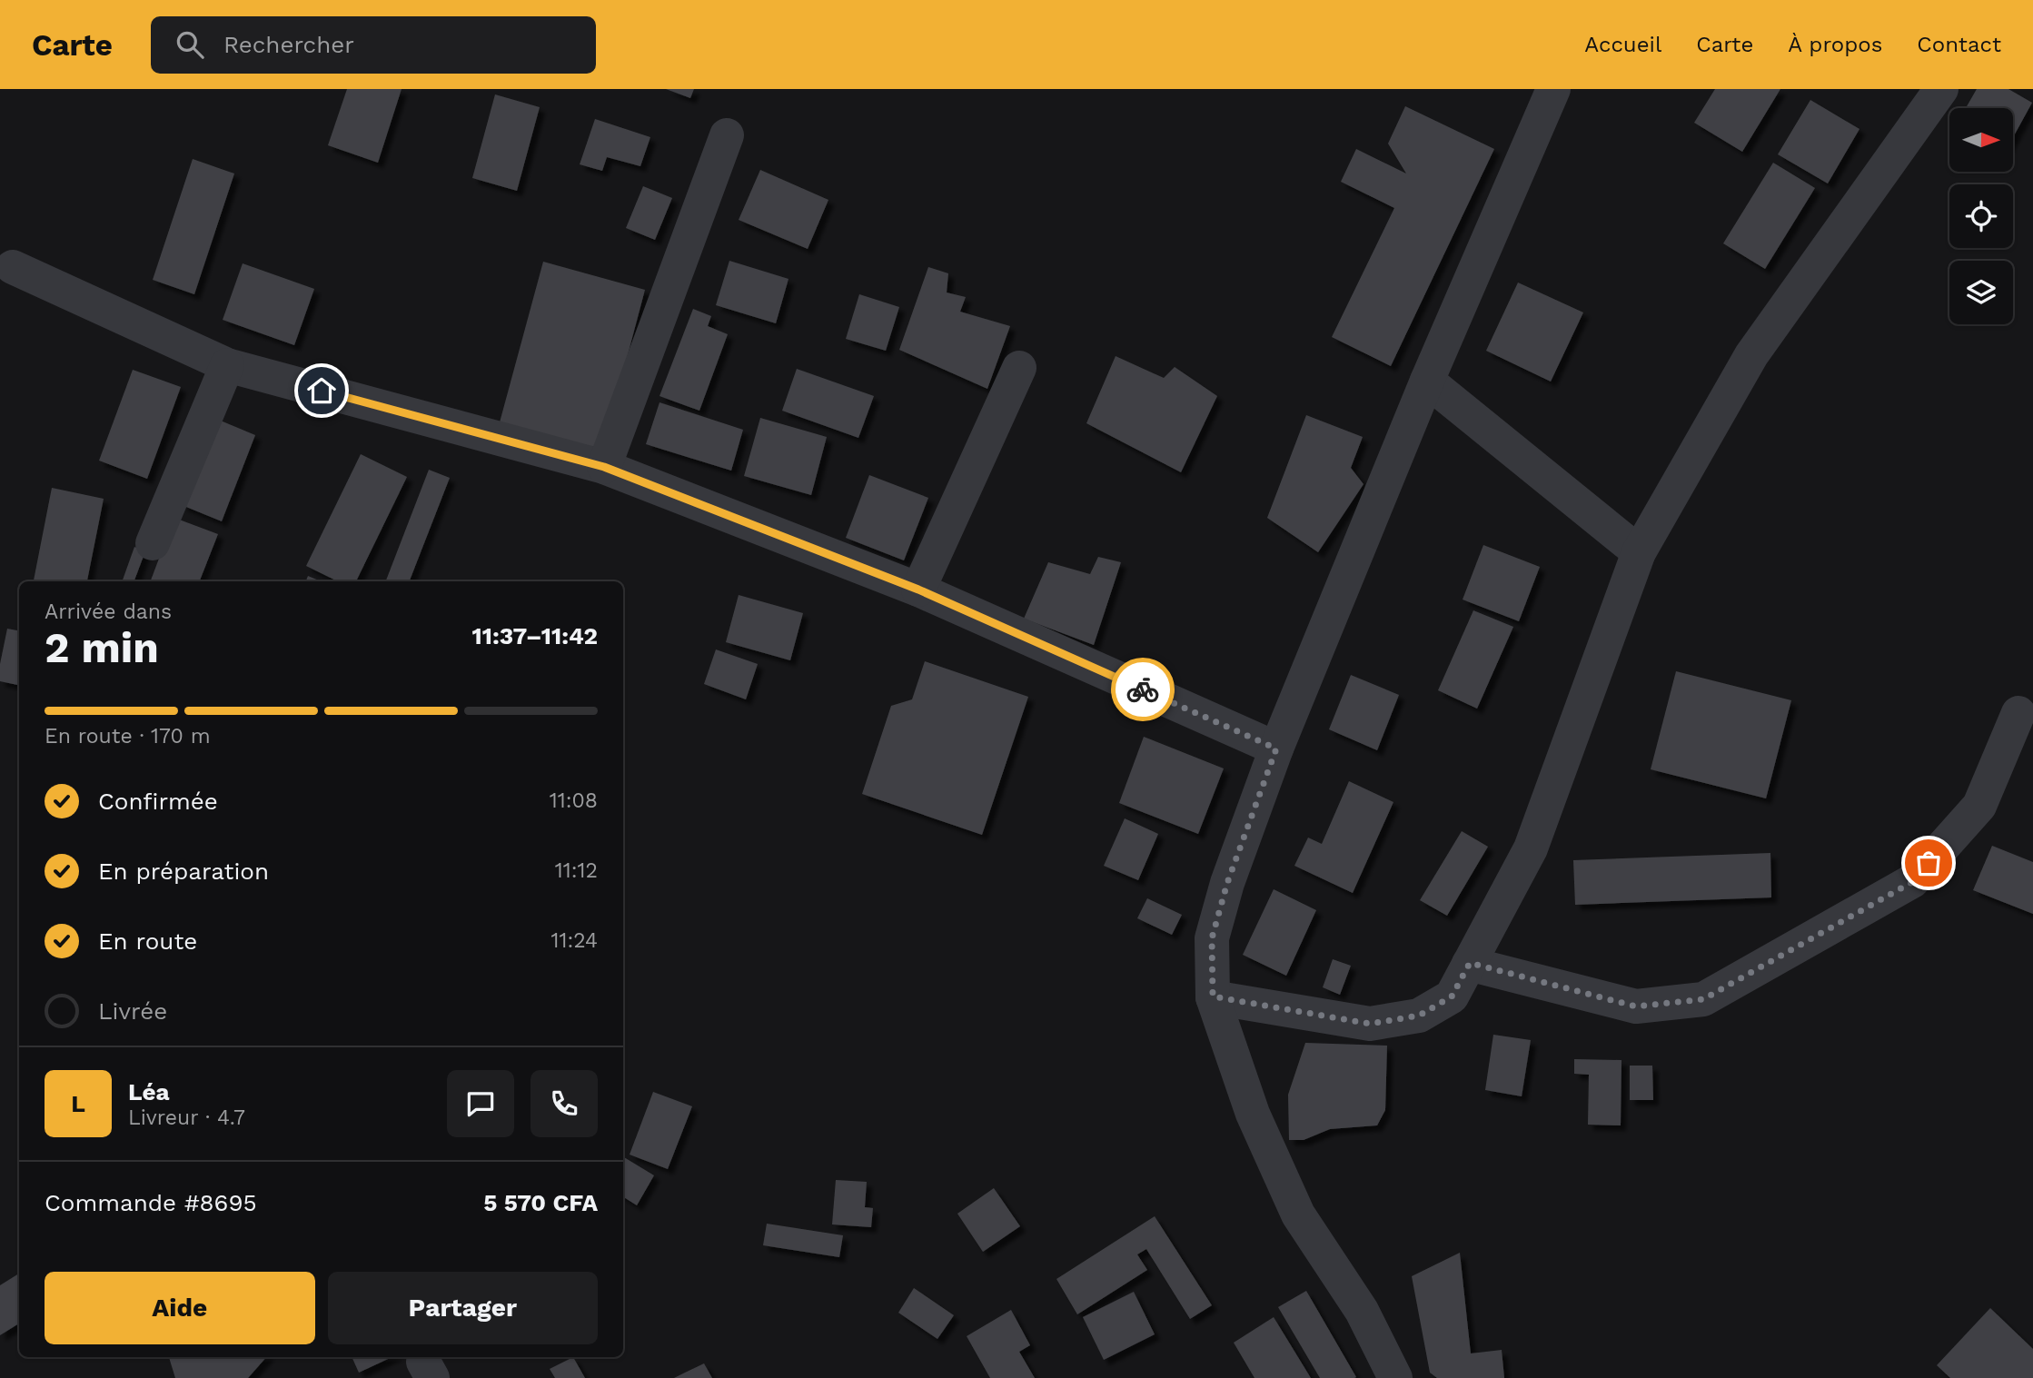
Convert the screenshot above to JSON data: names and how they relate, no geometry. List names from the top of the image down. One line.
{"north":"right","page":{"header":"Carte","search":"Rechercher","nav":["Accueil","Carte","À propos","Contact"],"heading":["2 min","Arrivée dans","11:37–11:42"],"panel":["Léa","Livreur · 4.7","Commande #8695","5 570 CFA"],"bar":"En route · 170 m","list":[["Confirmée","11:08"],["En préparation","11:12"],["En route","11:24"],"Livrée"],"round":"L","buttons":["Aide","Partager"]}}
